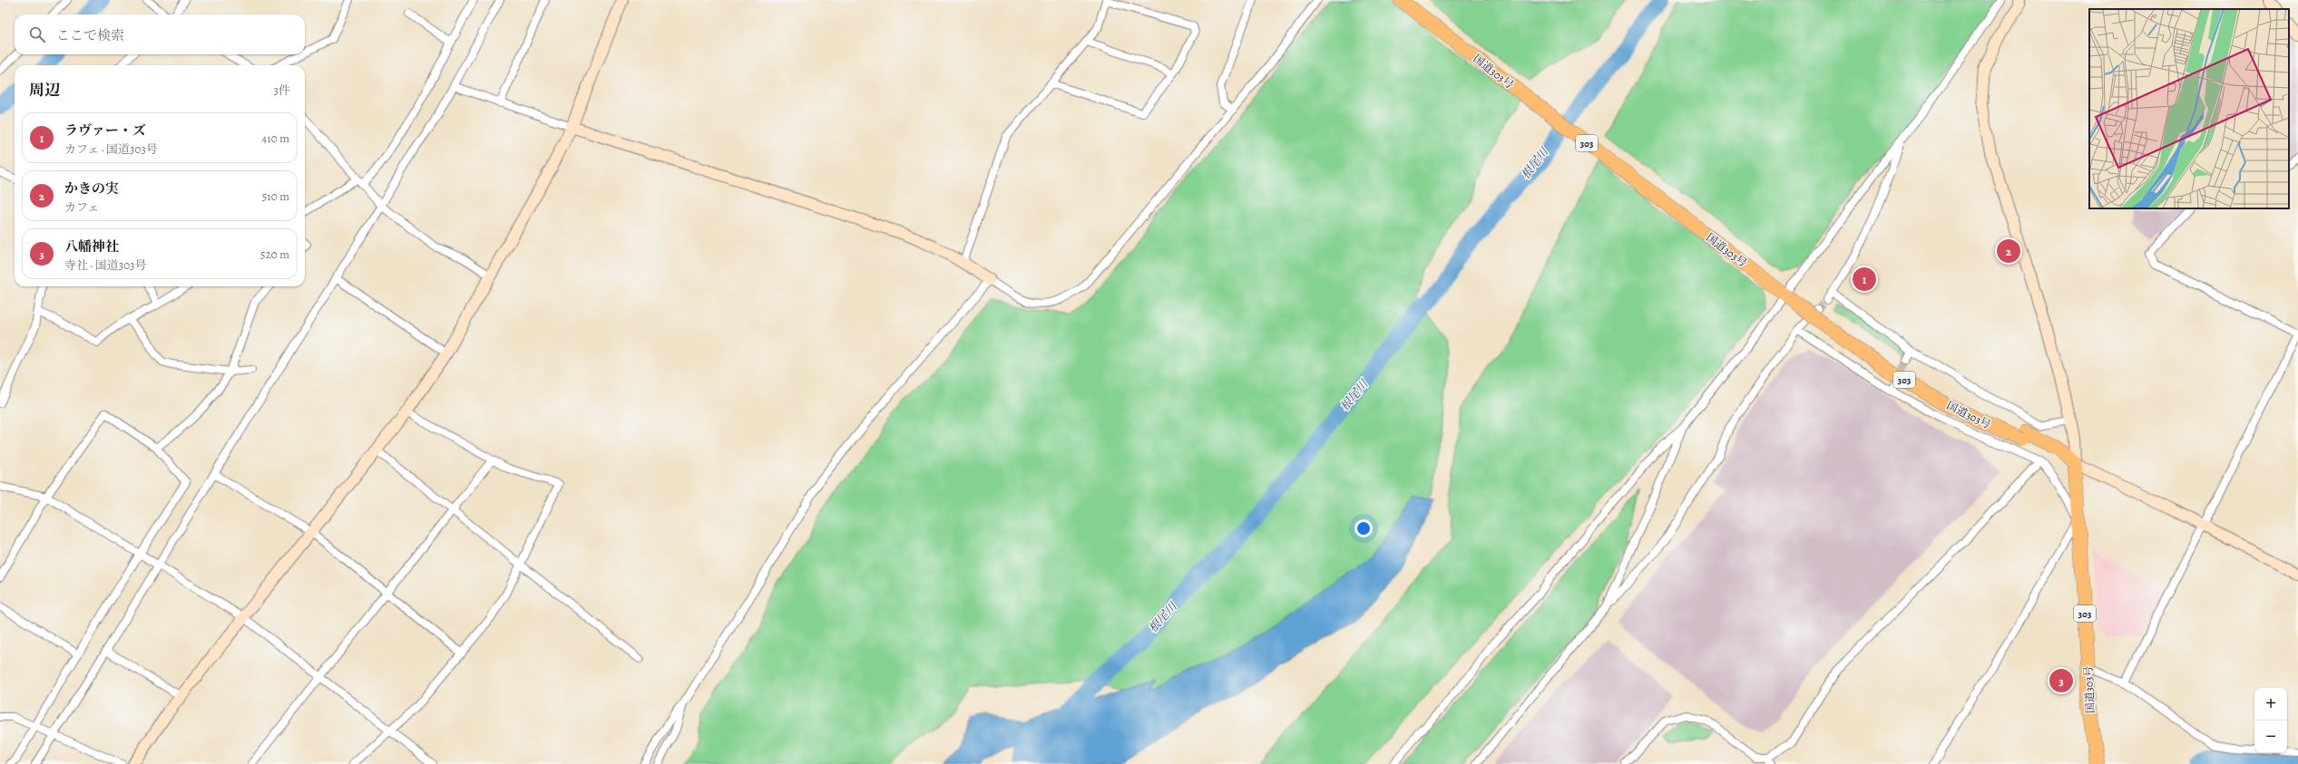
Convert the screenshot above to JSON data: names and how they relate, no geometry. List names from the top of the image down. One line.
{"streets":{"highway":["国道303号","303"]},"water":["根尾川"],"page":{"search":"ここで検索","heading":["周辺","3件"],"list":[{"mark":"1","name":"ラヴァー・ズ","note":"カフェ · 国道303号","value":"410 m"},{"mark":"2","name":"かきの実","note":"カフェ","value":"510 m"},{"mark":"3","name":"八幡神社","note":"寺社 · 国道303号","value":"520 m"}],"pins":["2","1","3"],"map_buttons":["+","−"]}}
